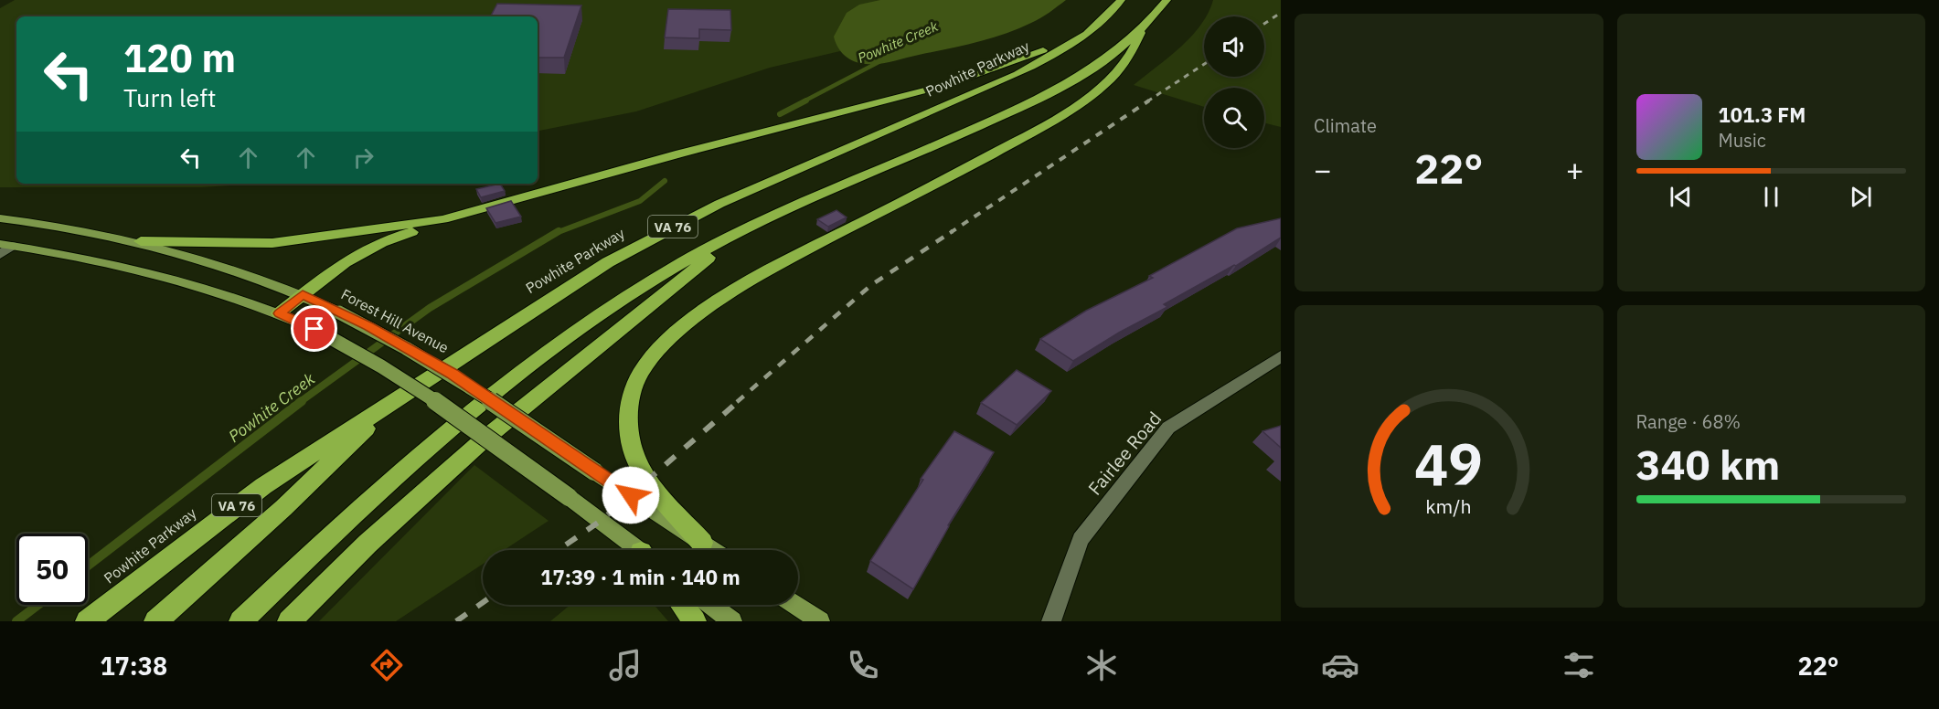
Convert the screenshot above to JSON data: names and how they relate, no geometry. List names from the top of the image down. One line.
{"streets":{"highway":["Powhite Parkway","VA 76"],"main road":["Forest Hill Avenue"],"street":["Fairlee Road"]},"crossings":[["Powhite Parkway","VA 76"]],"water":["Powhite Creek"],"page":{"tile":["Climate",["Range · 68%","340 km"]],"turn":["120 m","Turn left"],"song":["101.3 FM","Music"],"heat":["−","22°","+"],"limit":"50","trip":"17:39 · 1 min · 140 m","tabs":["17:38","22°"],"gauge":["49","km/h"]}}
